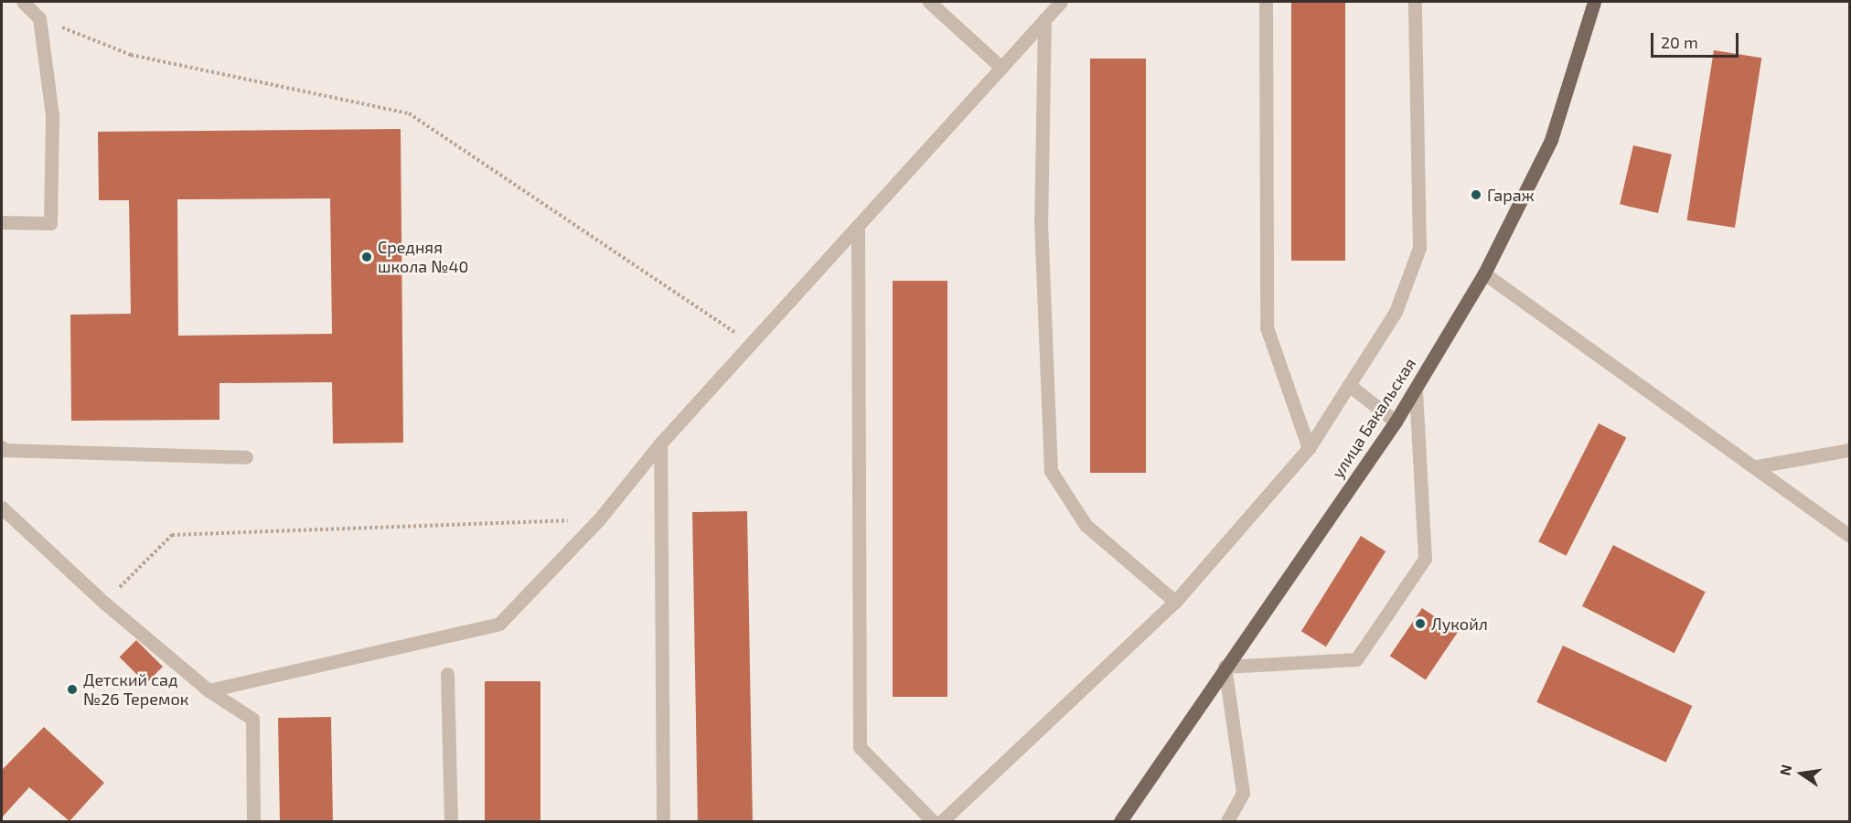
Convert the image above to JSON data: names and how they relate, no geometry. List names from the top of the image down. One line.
{"streets":{"main road":["улица Бакальская"]},"places":["Гараж","Средняя школа №40","Лукойл","Детский сад №26 Теремок"],"scale_bar":"20 m","north":"left"}
